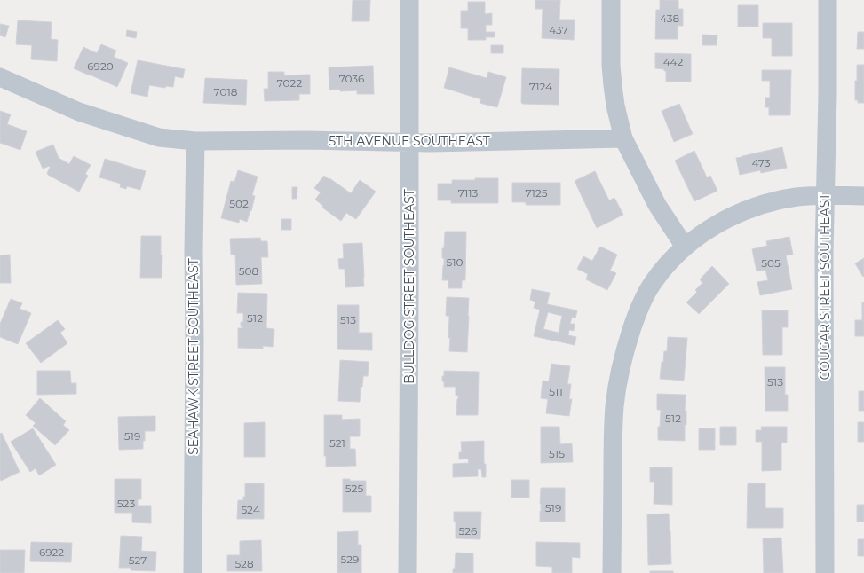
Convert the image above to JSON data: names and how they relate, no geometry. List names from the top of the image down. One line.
{"streets":{"street":["5TH AVENUE SOUTHEAST","BULLDOG STREET SOUTHEAST","COUGAR STREET SOUTHEAST","SEAHAWK STREET SOUTHEAST"]},"crossings":[["5TH AVENUE SOUTHEAST","BULLDOG STREET SOUTHEAST"],["5TH AVENUE SOUTHEAST","SEAHAWK STREET SOUTHEAST"]],"house_numbers":["438","437","442","6920","7036","7022","7124","7018","473","7113","7125","502","510","505","508","512","513","513","511","512","519","521","515","525","523","519","524","526","6922","529","527","528"]}
